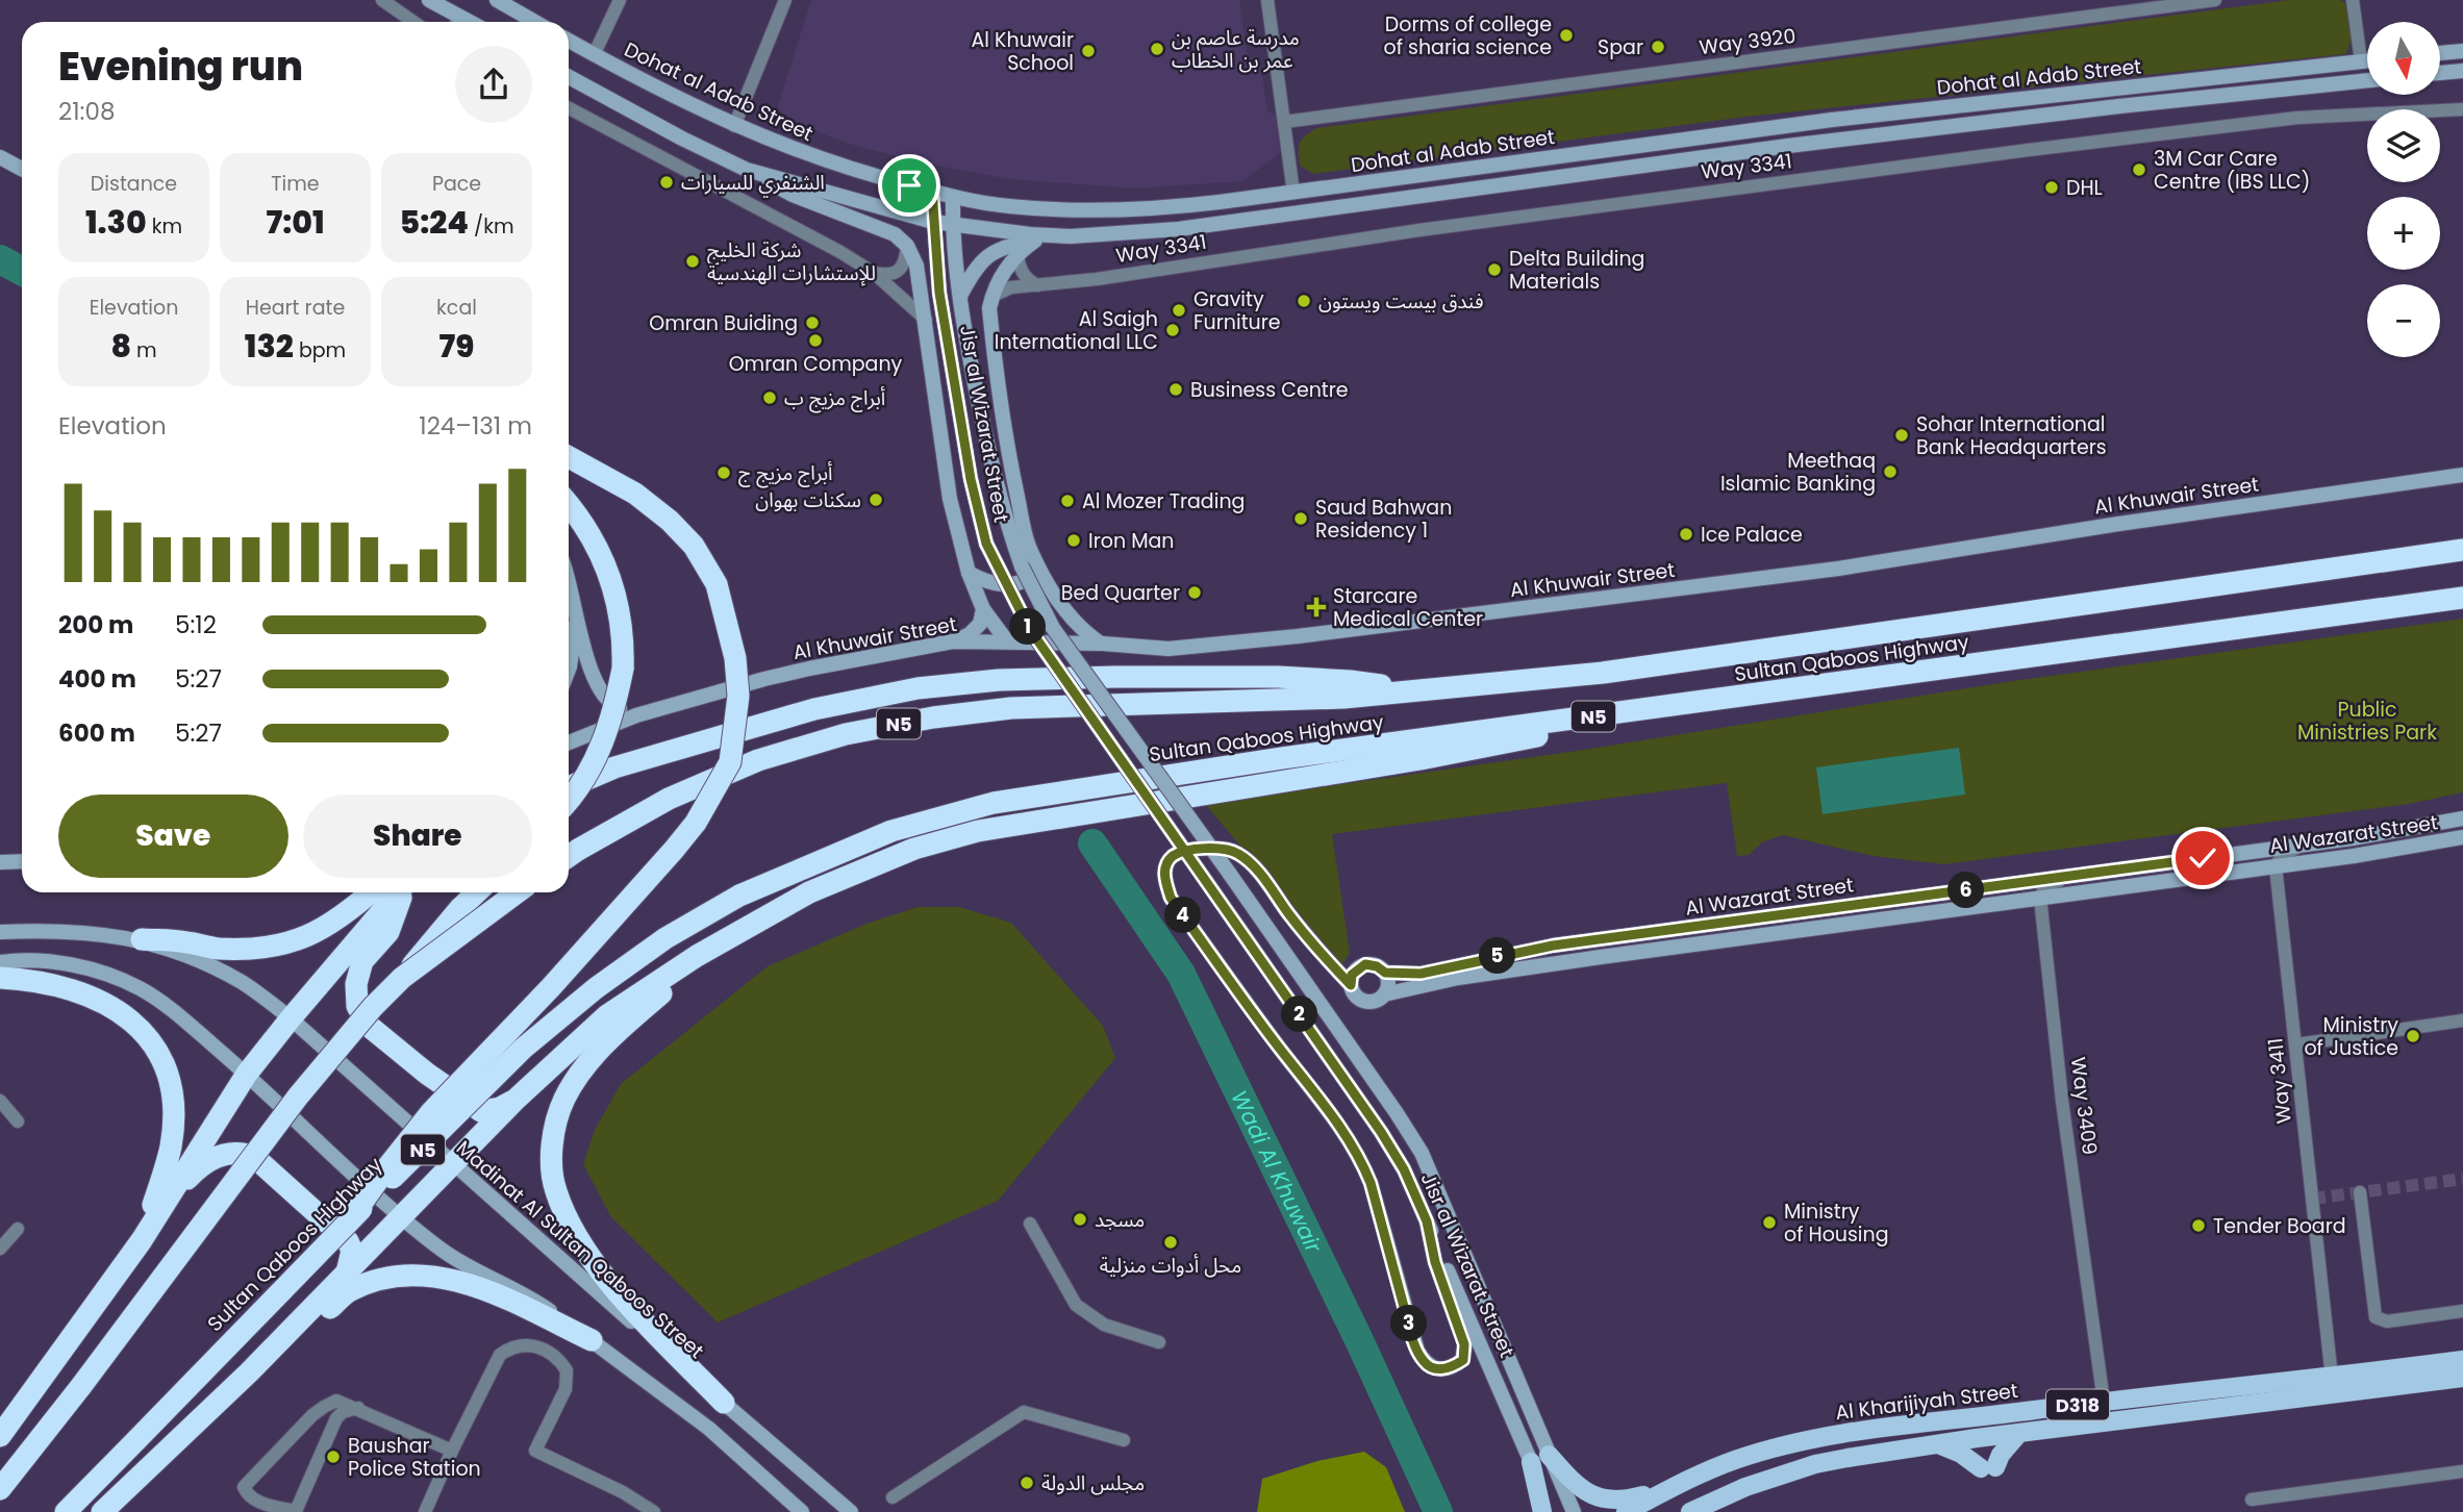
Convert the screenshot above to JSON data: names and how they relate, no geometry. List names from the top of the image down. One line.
{"streets":{"highway":["Sultan Qaboos Highway","N5"],"main road":["Dohat al Adab Street","Jisr al Wizarat Street","Al Khuwair Street","Al Wazarat Street","Madinat Al Sultan Qaboos Street","Al Kharijiyah Street","D318"],"street":["Way 3920","Way 3341","Way 3411","Way 3409"]},"crossings":[["Dohat al Adab Street","Jisr al Wizarat Street"],["Al Wazarat Street","Way 3411"],["Al Wazarat Street","Way 3409"],["Way 3411","Al Kharijiyah Street"],["Way 3409","Al Kharijiyah Street"]],"water":["Wadi Al Khuwair"],"parks":["Public Ministries Park"],"places":{"other":["Dorms of college of sharia science","Spar","مدرسة عاصم بن عمر بن الخطاب","Al Khuwair School","3M Car Care Centre (IBS LLC)","الشنفري للسيارات","DHL","شركة الخليج للإستشارات الهندسية","Delta Building Materials","فندق بيست ويستون","Gravity Furniture","Omran Buiding","Al Saigh International LLC","Omran Company","Business Centre","أبراج مزيج ب","Sohar International Bank Headquarters","Meethaq Islamic Banking","أبراج مزيج ج","سكنات بهوان","Al Mozer Trading","Saud Bahwan Residency 1","Ice Palace","Iron Man","Bed Quarter","Ministry of Justice","مسجد","Ministry of Housing","Tender Board","محل أدوات منزلية","Baushar Police Station","مجلس الدولة"],"health":["Starcare Medical Center"]},"north":"bottom","page":{"map_buttons":["+","−"],"heading":["Evening run","21:08"],"stats":[["Distance","1.30 km"],["Time","7:01"],["Pace","5:24 /km"],["Elevation","8 m"],["Heart rate","132 bpm"],["kcal","79"]],"chart":["Elevation","124–131 m"],"list":[{"name":"200 m","note":"5:12"},{"name":"400 m","note":"5:27"},{"name":"600 m","note":"5:27"}],"pins":["1","6","4","5","2","3"],"buttons":["Save","Share"]}}
